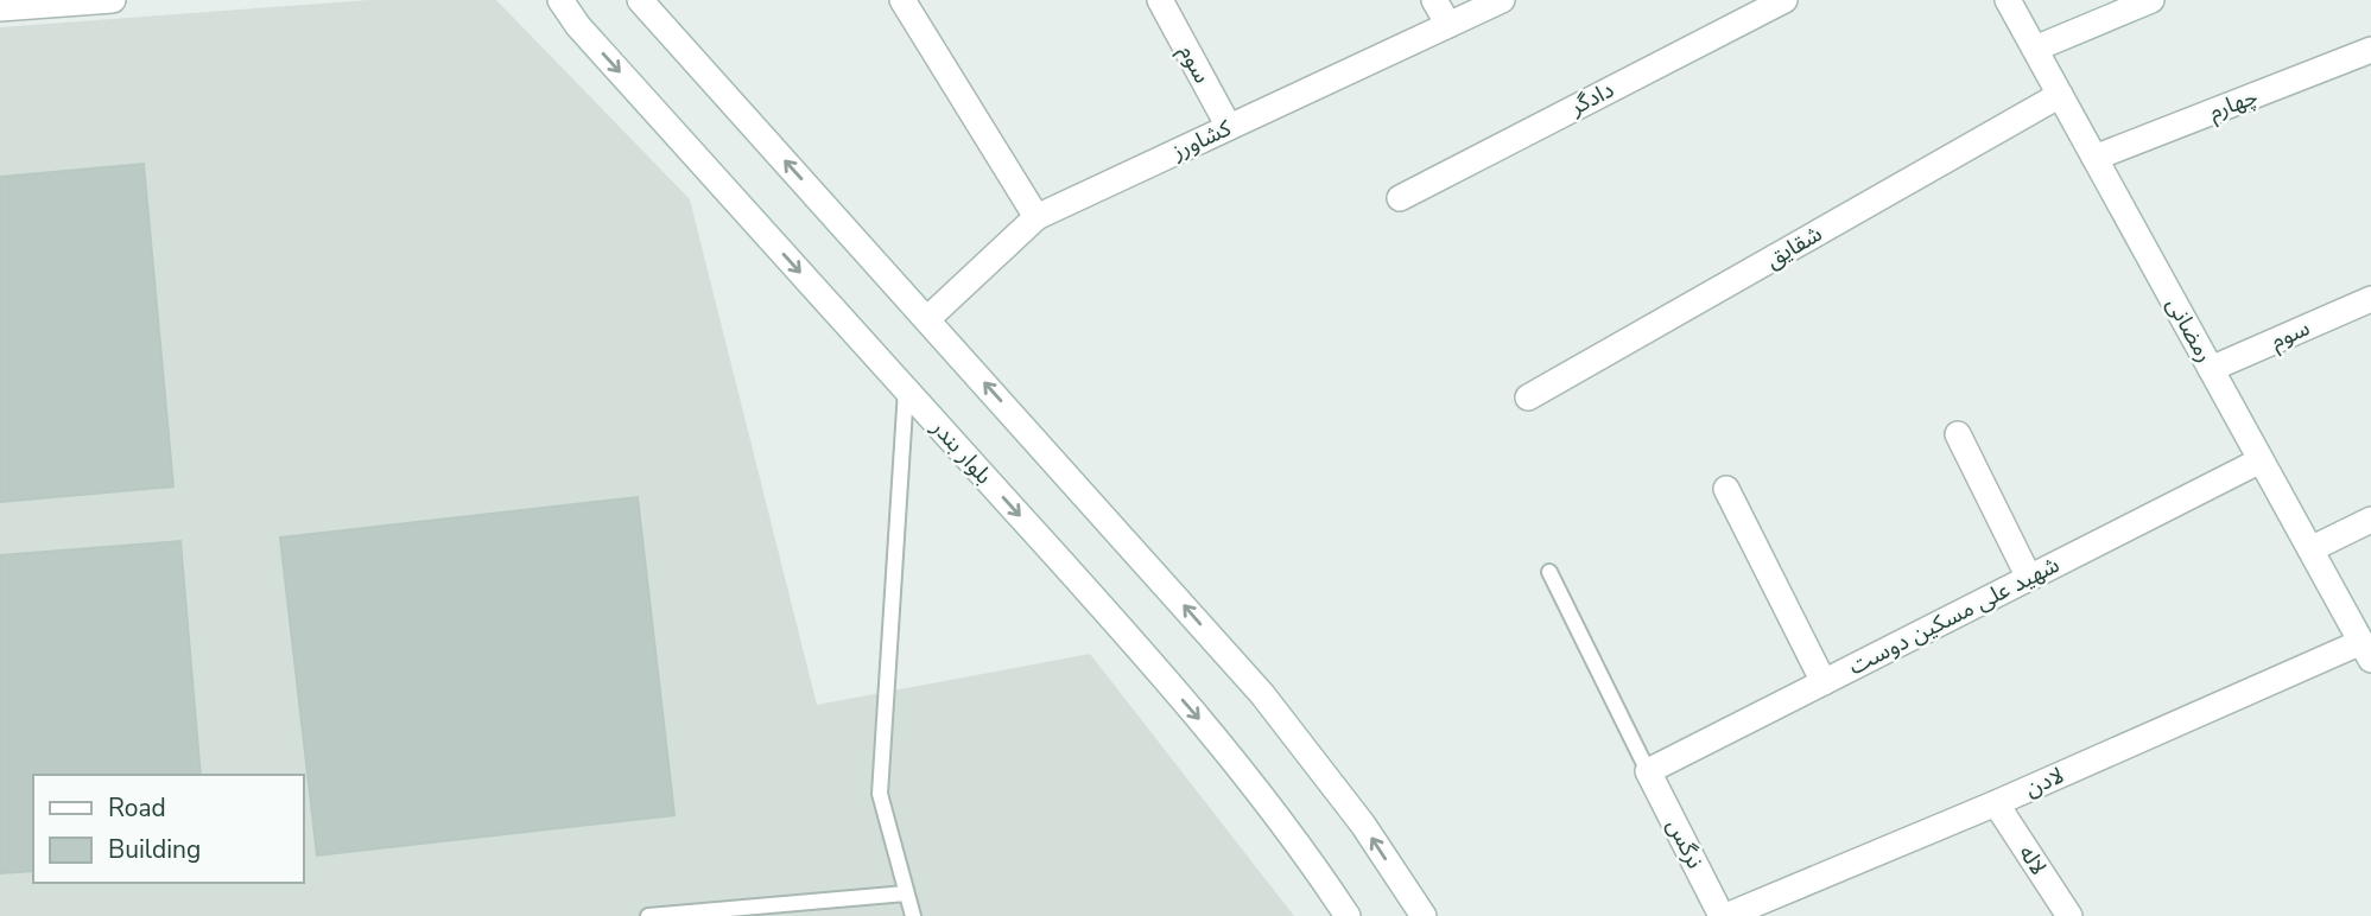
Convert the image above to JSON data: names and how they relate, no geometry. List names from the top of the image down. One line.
{"streets":{"street":["سوم","دادگر","چهارم","کشاورز","شقایق","رمضانی","بلوار بندر","شهید علی مسکین دوست","لادن","نرگس","لاله"]},"crossings":[["سوم","کشاورز"],["سوم","رمضانی"],["چهارم","رمضانی"],["شقایق","رمضانی"],["رمضانی","شهید علی مسکین دوست"],["رمضانی","لادن"],["شهید علی مسکین دوست","نرگس"],["لادن","نرگس"],["لادن","لاله"]],"legend":["Road","Building"]}
